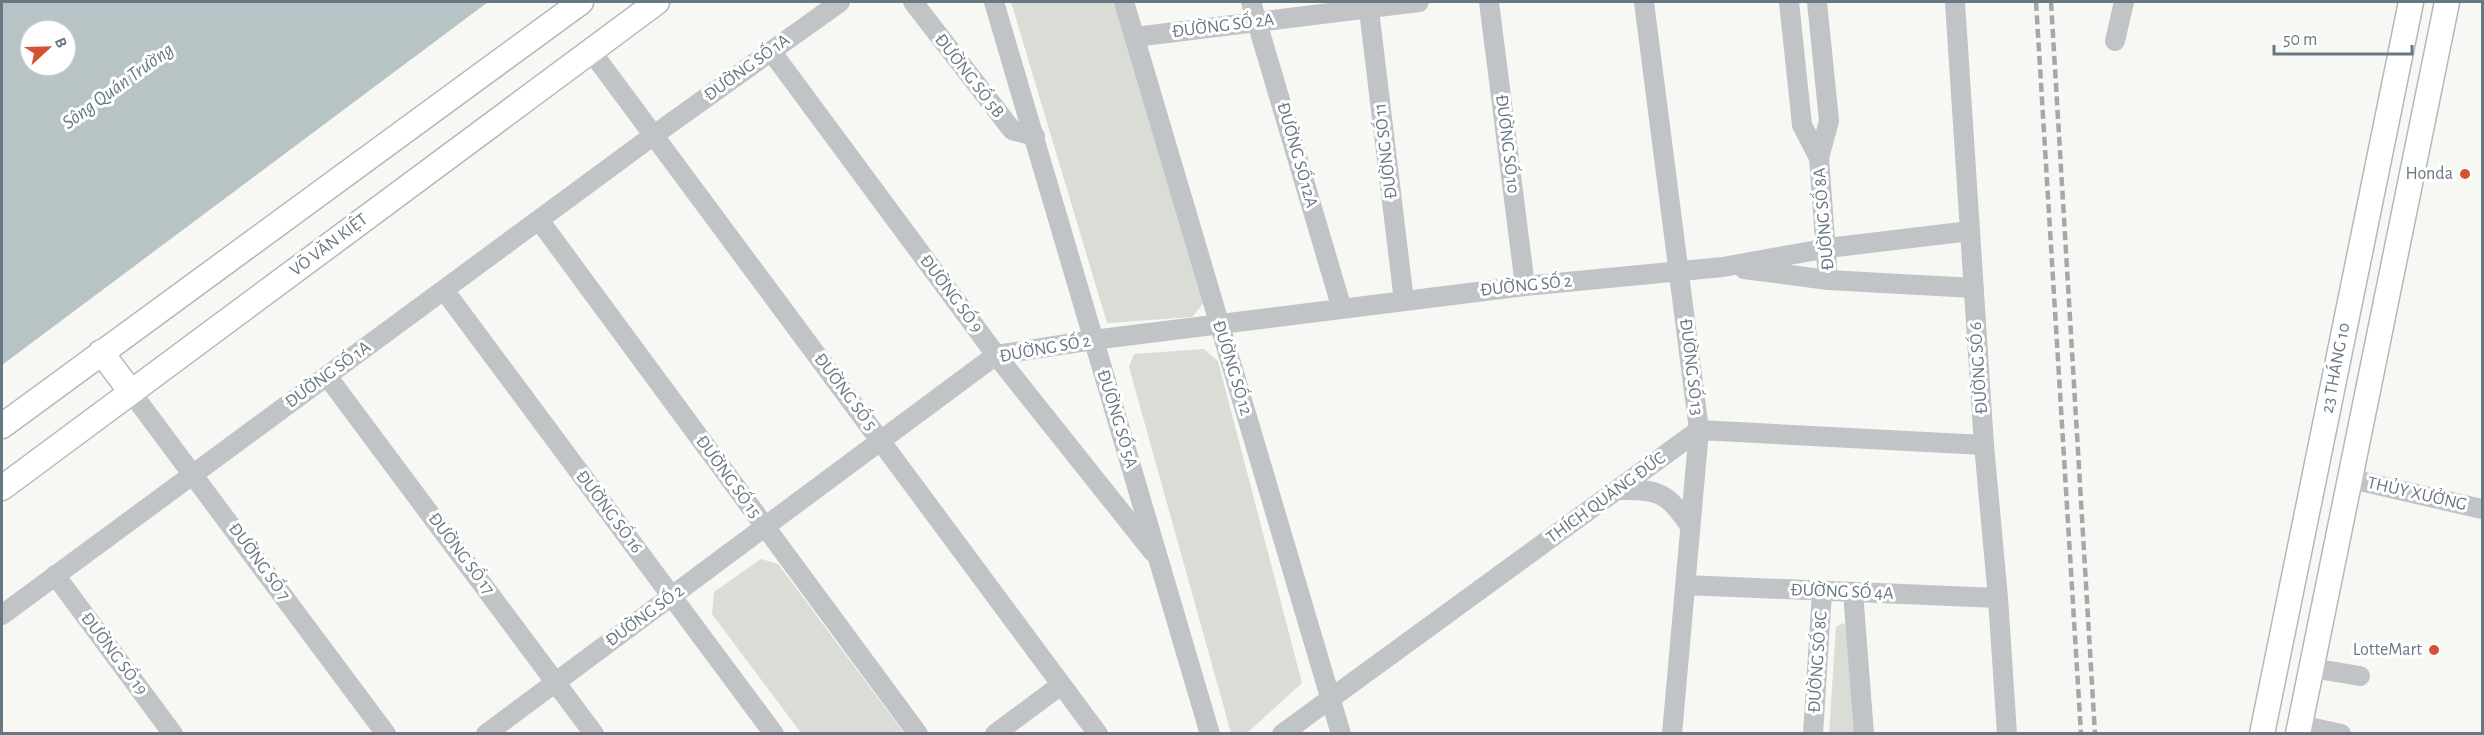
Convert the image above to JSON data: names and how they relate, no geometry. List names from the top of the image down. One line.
{"streets":{"main road":["VÕ VĂN KIỆT","23 THÁNG 10"],"street":["ĐƯỜNG SỐ 2A","ĐƯỜNG SỐ 1A","ĐƯỜNG SỐ 5B","ĐƯỜNG SỐ 10","ĐƯỜNG SỐ 11","ĐƯỜNG SỐ 12A","ĐƯỜNG SỐ 8A","ĐƯỜNG SỐ 2","ĐƯỜNG SỐ 9","ĐƯỜNG SỐ 13","ĐƯỜNG SỐ 12","ĐƯỜNG SỐ 6","ĐƯỜNG SỐ 5","ĐƯỜNG SỐ 5A","ĐƯỜNG SỐ 15","THỦY XƯỞNG","THÍCH QUẢNG ĐỨC","ĐƯỜNG SỐ 16","ĐƯỜNG SỐ 17","ĐƯỜNG SỐ 7","ĐƯỜNG SỐ 4A","ĐƯỜNG SỐ 19","ĐƯỜNG SỐ 8C"]},"crossings":[["ĐƯỜNG SỐ 2A","ĐƯỜNG SỐ 11"],["ĐƯỜNG SỐ 2A","ĐƯỜNG SỐ 12A"],["ĐƯỜNG SỐ 2A","ĐƯỜNG SỐ 12"],["ĐƯỜNG SỐ 1A","ĐƯỜNG SỐ 9"],["ĐƯỜNG SỐ 1A","ĐƯỜNG SỐ 5"],["ĐƯỜNG SỐ 1A","ĐƯỜNG SỐ 15"],["ĐƯỜNG SỐ 1A","ĐƯỜNG SỐ 16"],["ĐƯỜNG SỐ 1A","ĐƯỜNG SỐ 17"],["ĐƯỜNG SỐ 1A","ĐƯỜNG SỐ 7"],["ĐƯỜNG SỐ 1A","ĐƯỜNG SỐ 19"],["ĐƯỜNG SỐ 5B","ĐƯỜNG SỐ 5A"],["ĐƯỜNG SỐ 10","ĐƯỜNG SỐ 2"],["ĐƯỜNG SỐ 11","ĐƯỜNG SỐ 2"],["ĐƯỜNG SỐ 12A","ĐƯỜNG SỐ 2"],["ĐƯỜNG SỐ 8A","ĐƯỜNG SỐ 2"],["VÕ VĂN KIỆT","ĐƯỜNG SỐ 5"],["VÕ VĂN KIỆT","ĐƯỜNG SỐ 7"],["ĐƯỜNG SỐ 2","ĐƯỜNG SỐ 9"],["ĐƯỜNG SỐ 2","ĐƯỜNG SỐ 13"],["ĐƯỜNG SỐ 2","ĐƯỜNG SỐ 12"],["ĐƯỜNG SỐ 2","ĐƯỜNG SỐ 6"],["ĐƯỜNG SỐ 2","ĐƯỜNG SỐ 5"],["ĐƯỜNG SỐ 2","ĐƯỜNG SỐ 5A"],["ĐƯỜNG SỐ 2","ĐƯỜNG SỐ 15"],["ĐƯỜNG SỐ 2","ĐƯỜNG SỐ 16"],["ĐƯỜNG SỐ 2","ĐƯỜNG SỐ 17"],["ĐƯỜNG SỐ 9","ĐƯỜNG SỐ 5A"],["ĐƯỜNG SỐ 13","THÍCH QUẢNG ĐỨC"],["ĐƯỜNG SỐ 13","ĐƯỜNG SỐ 4A"],["ĐƯỜNG SỐ 12","THÍCH QUẢNG ĐỨC"],["ĐƯỜNG SỐ 6","ĐƯỜNG SỐ 4A"],["23 THÁNG 10","THỦY XƯỞNG"],["ĐƯỜNG SỐ 4A","ĐƯỜNG SỐ 8C"]],"water":["Sông Quán Trường"],"places":["Honda","LotteMart"],"scale_bar":"50 m","north":"right"}
